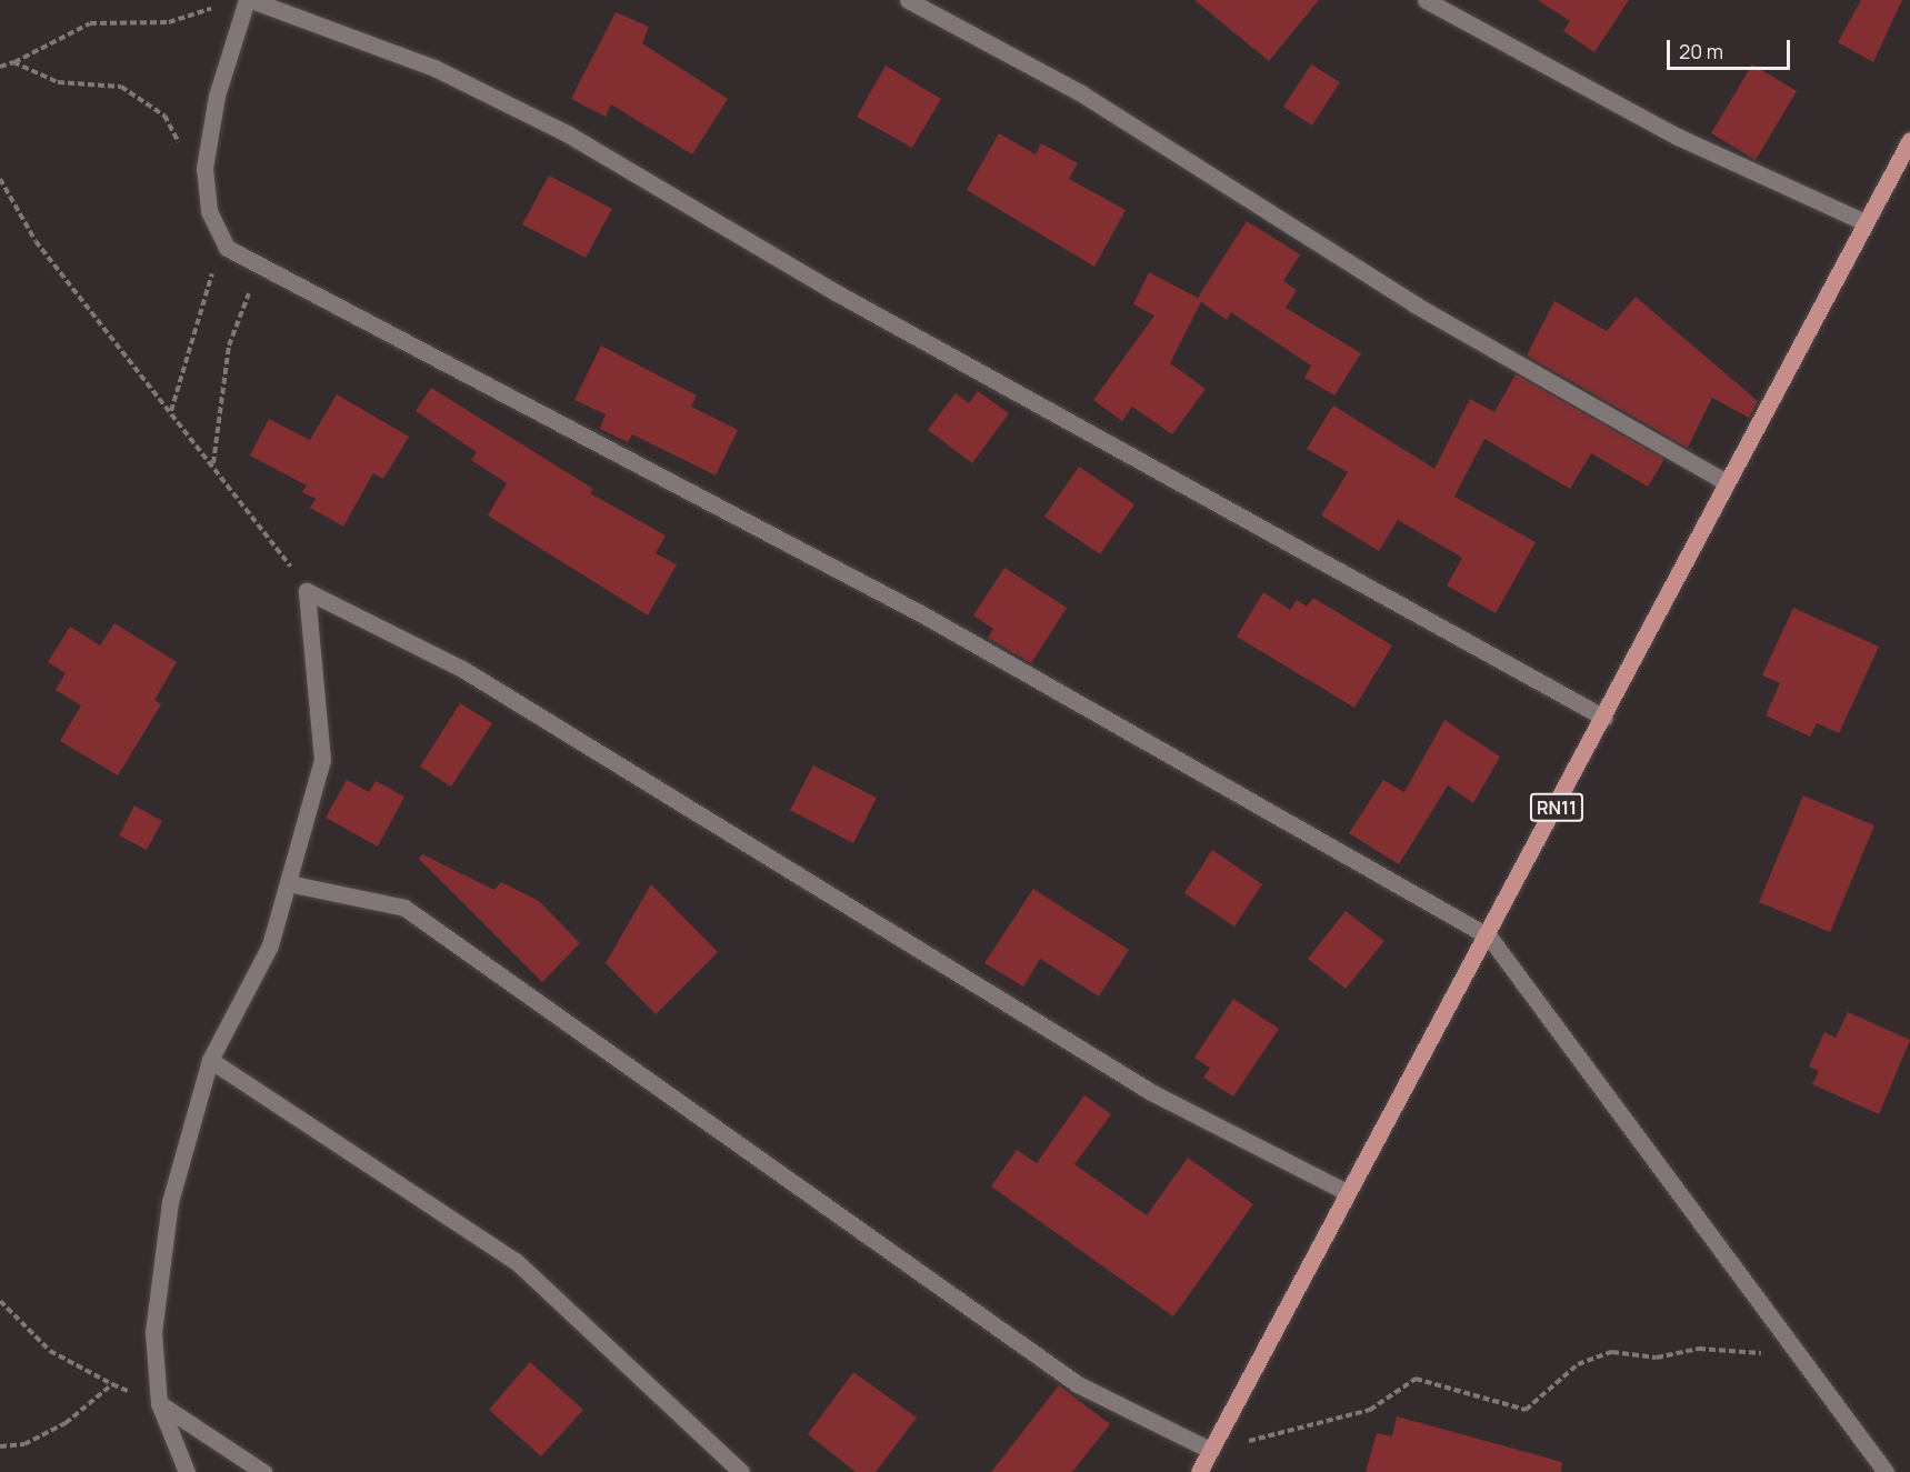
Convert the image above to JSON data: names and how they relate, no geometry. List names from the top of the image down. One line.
{"streets":{"main road":["RN11"]},"scale_bar":"20 m"}
